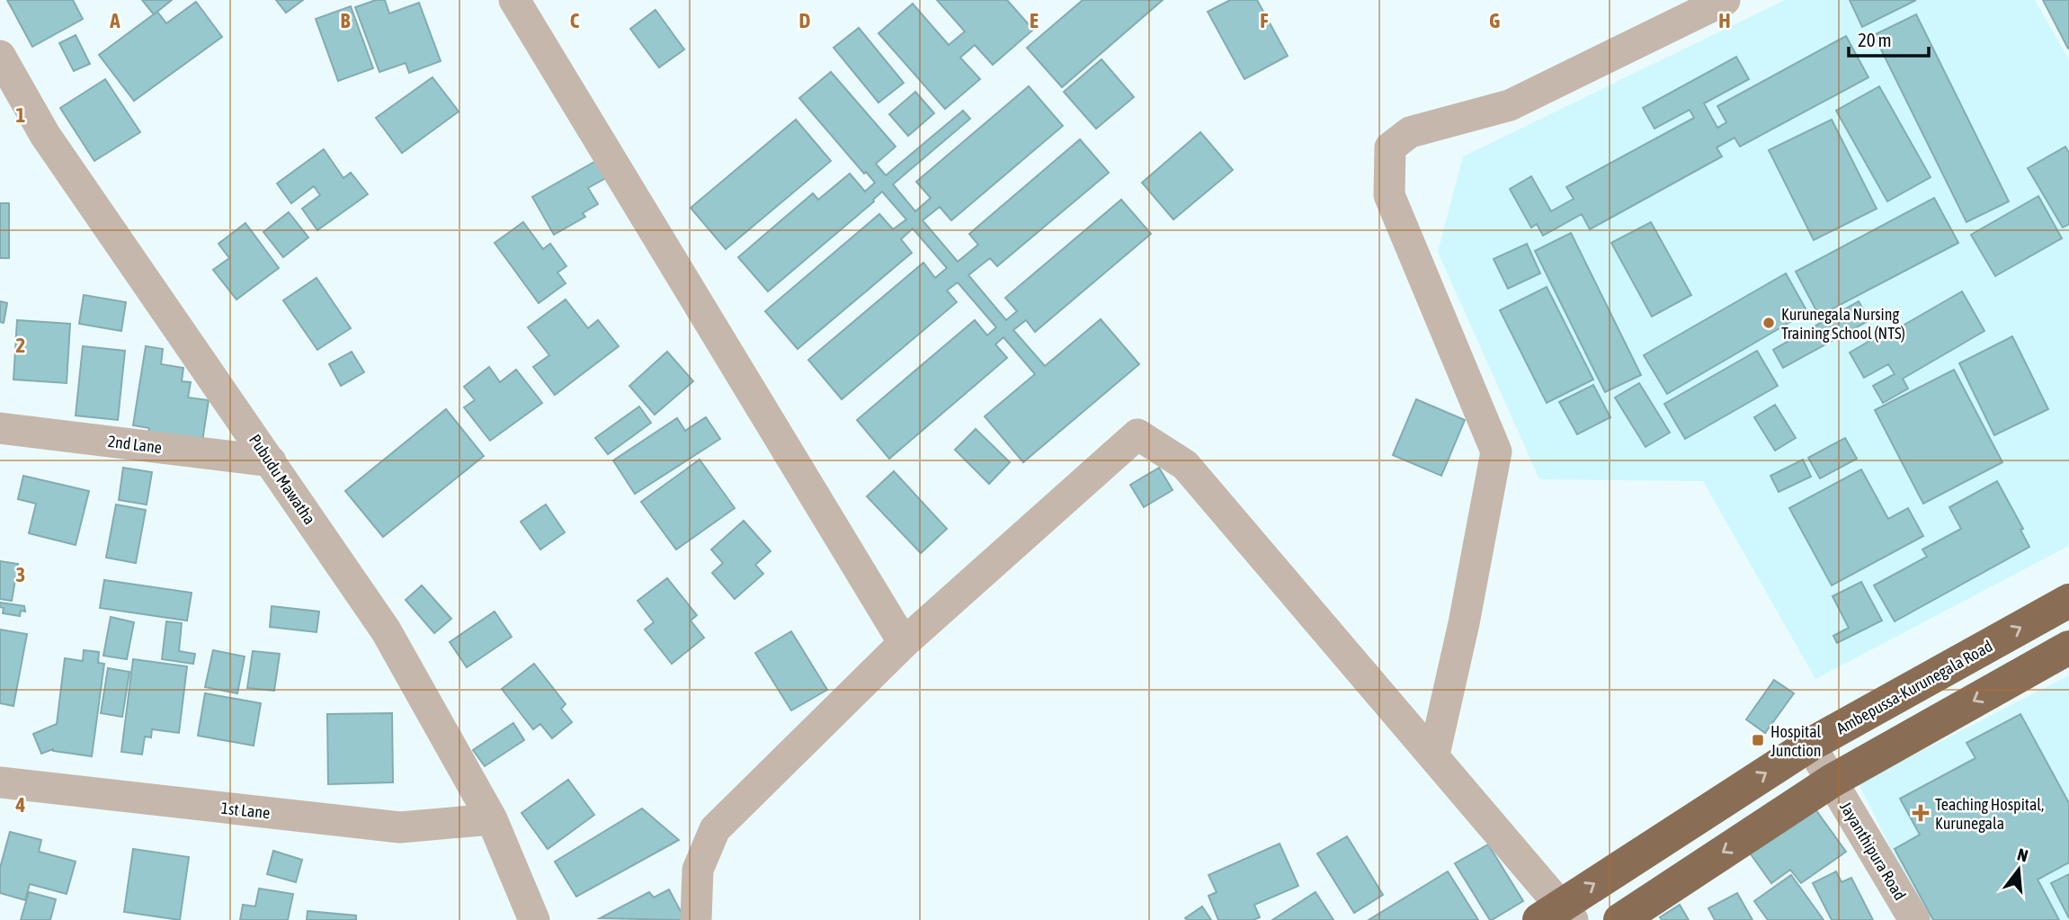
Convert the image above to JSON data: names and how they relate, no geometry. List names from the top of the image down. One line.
{"streets":{"highway":["Ambepussa-Kurunegala Road"],"street":["2nd Lane","Pubudu Mawatha","1st Lane","Jayanthipura Road"]},"crossings":[["2nd Lane","Pubudu Mawatha"],["Pubudu Mawatha","1st Lane"],["Ambepussa-Kurunegala Road","Jayanthipura Road"]],"places":{"other":["Kurunegala Nursing Training School (NTS)"],"transit":["Hospital Junction"],"health":["Teaching Hospital, Kurunegala"]},"scale_bar":"20 m","north":"top","grid":{"columns":["A","B","C","D","E","F","G","H"],"rows":["1","2","3","4"]}}
